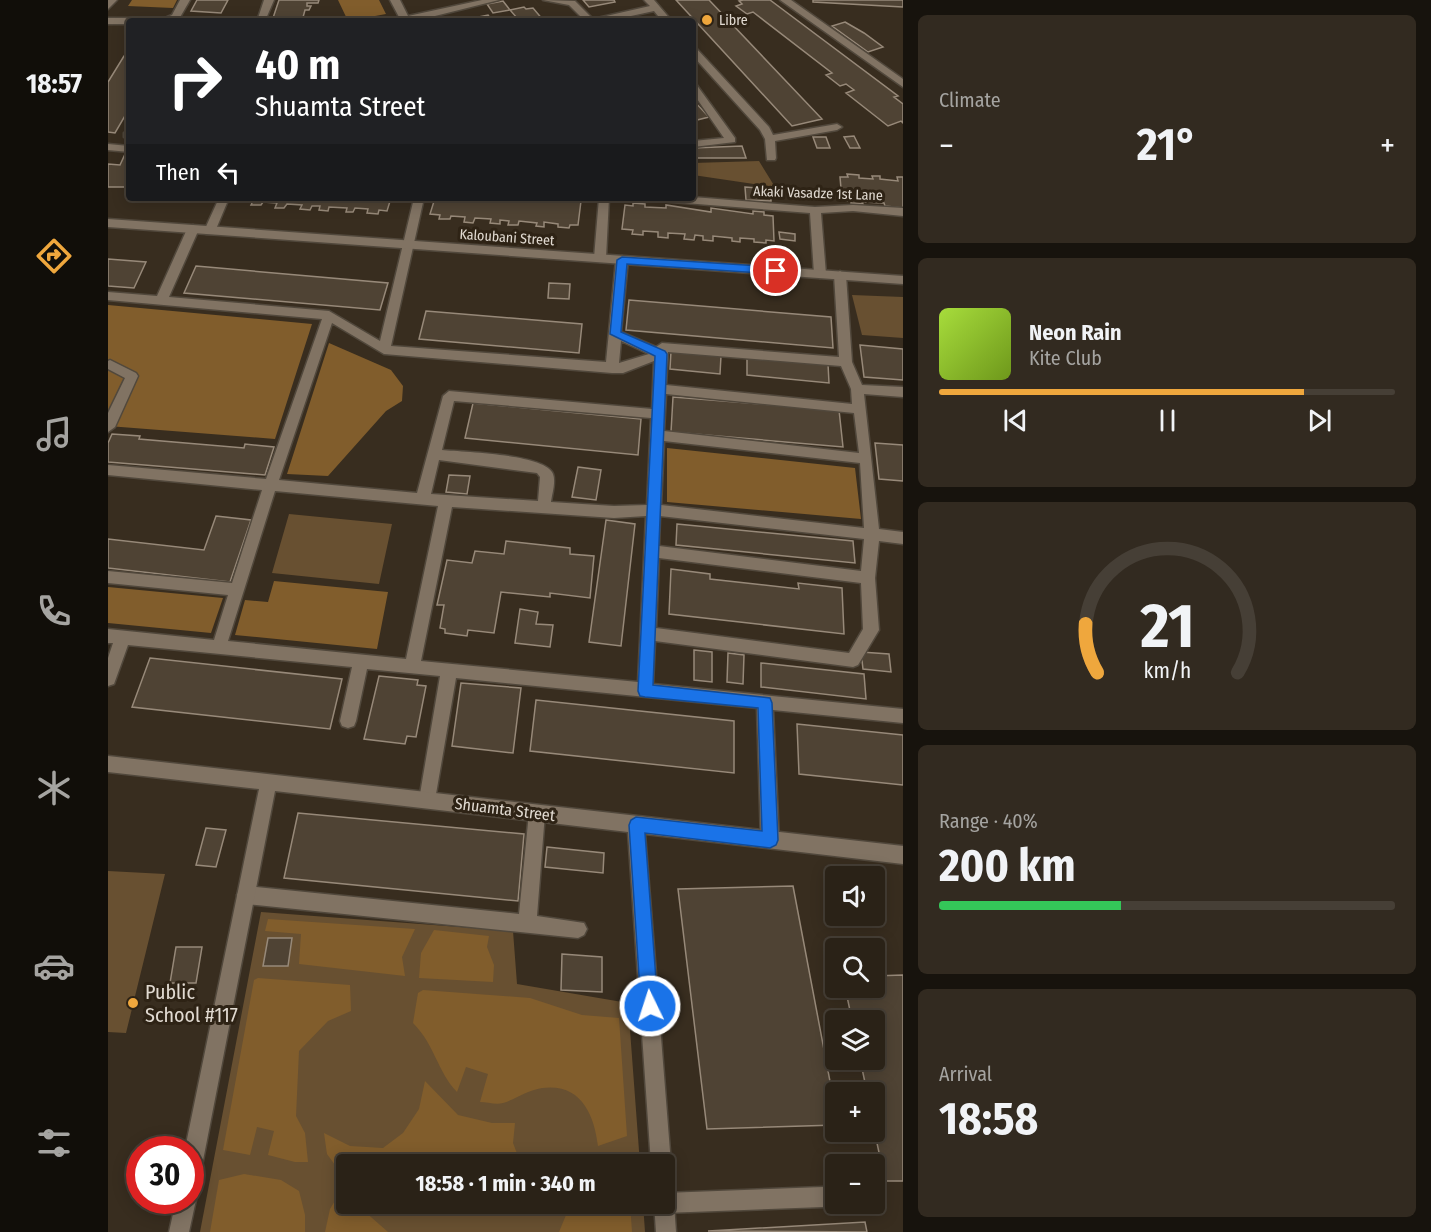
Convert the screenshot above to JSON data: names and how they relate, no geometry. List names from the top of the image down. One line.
{"streets":{"street":["Akaki Vasadze 1st Lane","Kaloubani Street","Shuamta Street"]},"places":["Libre","Public School #117"],"page":{"tabs":"18:57","tile":["Climate",["Range · 40%","200 km"],["Arrival","18:58"]],"turn":["40 m","Shuamta Street"],"heat":["−","21°","+"],"then":"Then","song":["Neon Rain","Kite Club"],"map_buttons":["+","−"],"limit":"30","trip":"18:58 · 1 min · 340 m","gauge":["21","km/h"]}}
